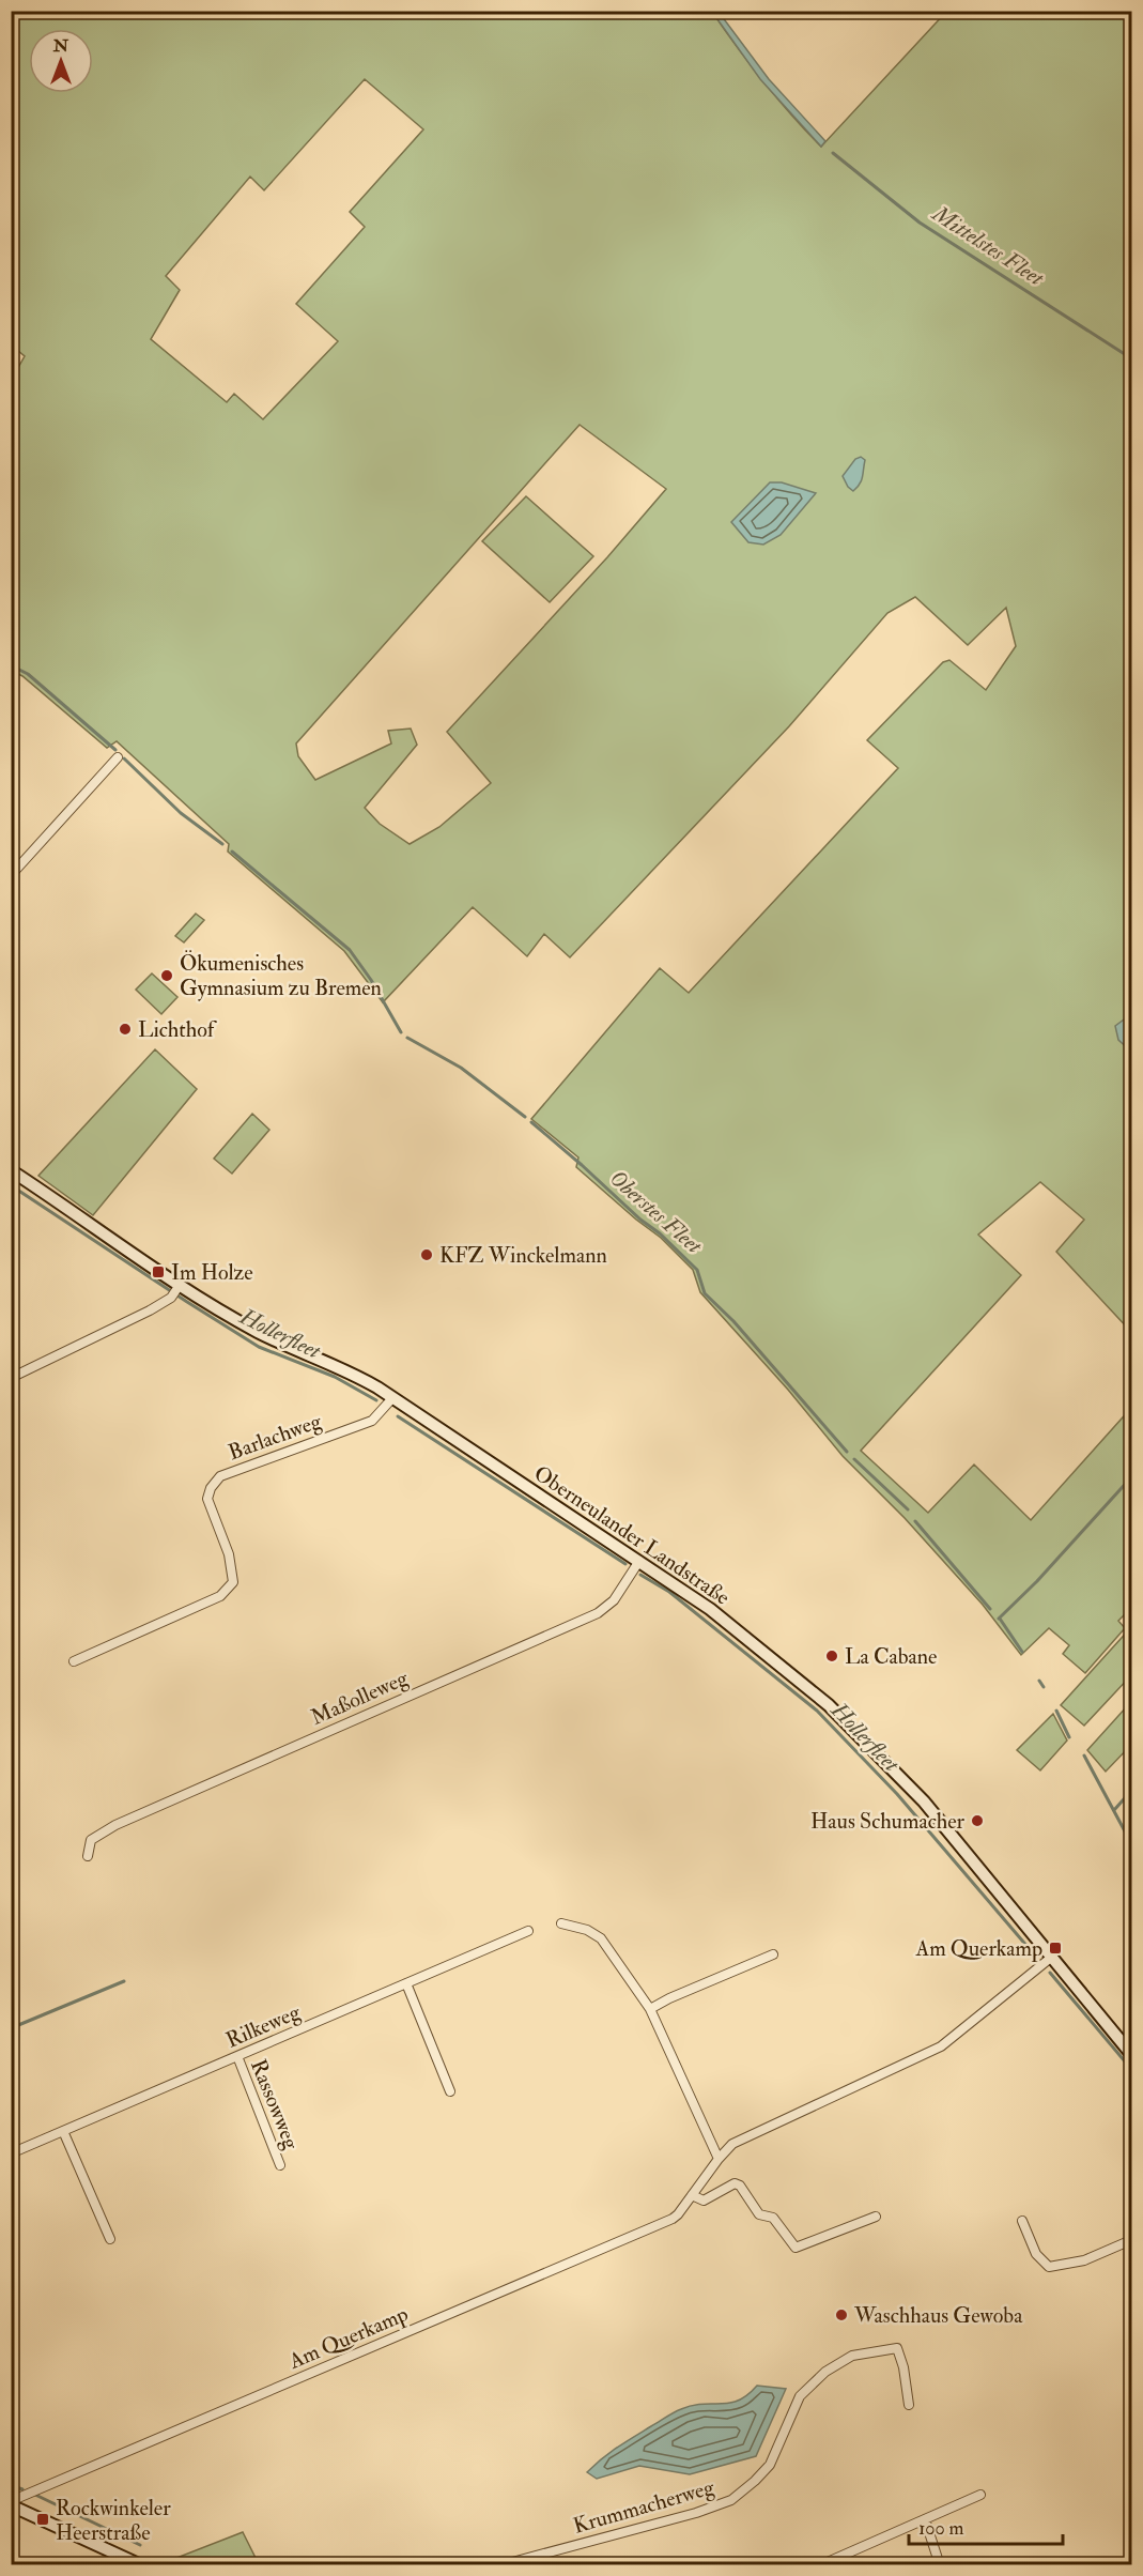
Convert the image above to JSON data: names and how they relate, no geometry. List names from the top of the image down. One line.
{"streets":{"street":["Barlachweg","Oberneulander Landstraße","Maßolleweg","Rilkeweg","Rassowweg","Am Querkamp","Krummacherweg"]},"crossings":[["Barlachweg","Oberneulander Landstraße"],["Oberneulander Landstraße","Maßolleweg"],["Oberneulander Landstraße","Am Querkamp"],["Rilkeweg","Rassowweg"]],"water":["Mittelstes Fleet","Oberstes Fleet","Hollerfleet"],"places":{"other":["Ökumenisches Gymnasium zu Bremen","Lichthof","KFZ Winckelmann","La Cabane","Haus Schumacher","Waschhaus Gewoba"],"transit":["Im Holze","Am Querkamp","Rockwinkeler Heerstraße"]},"scale_bar":"100 m","north":"top"}
